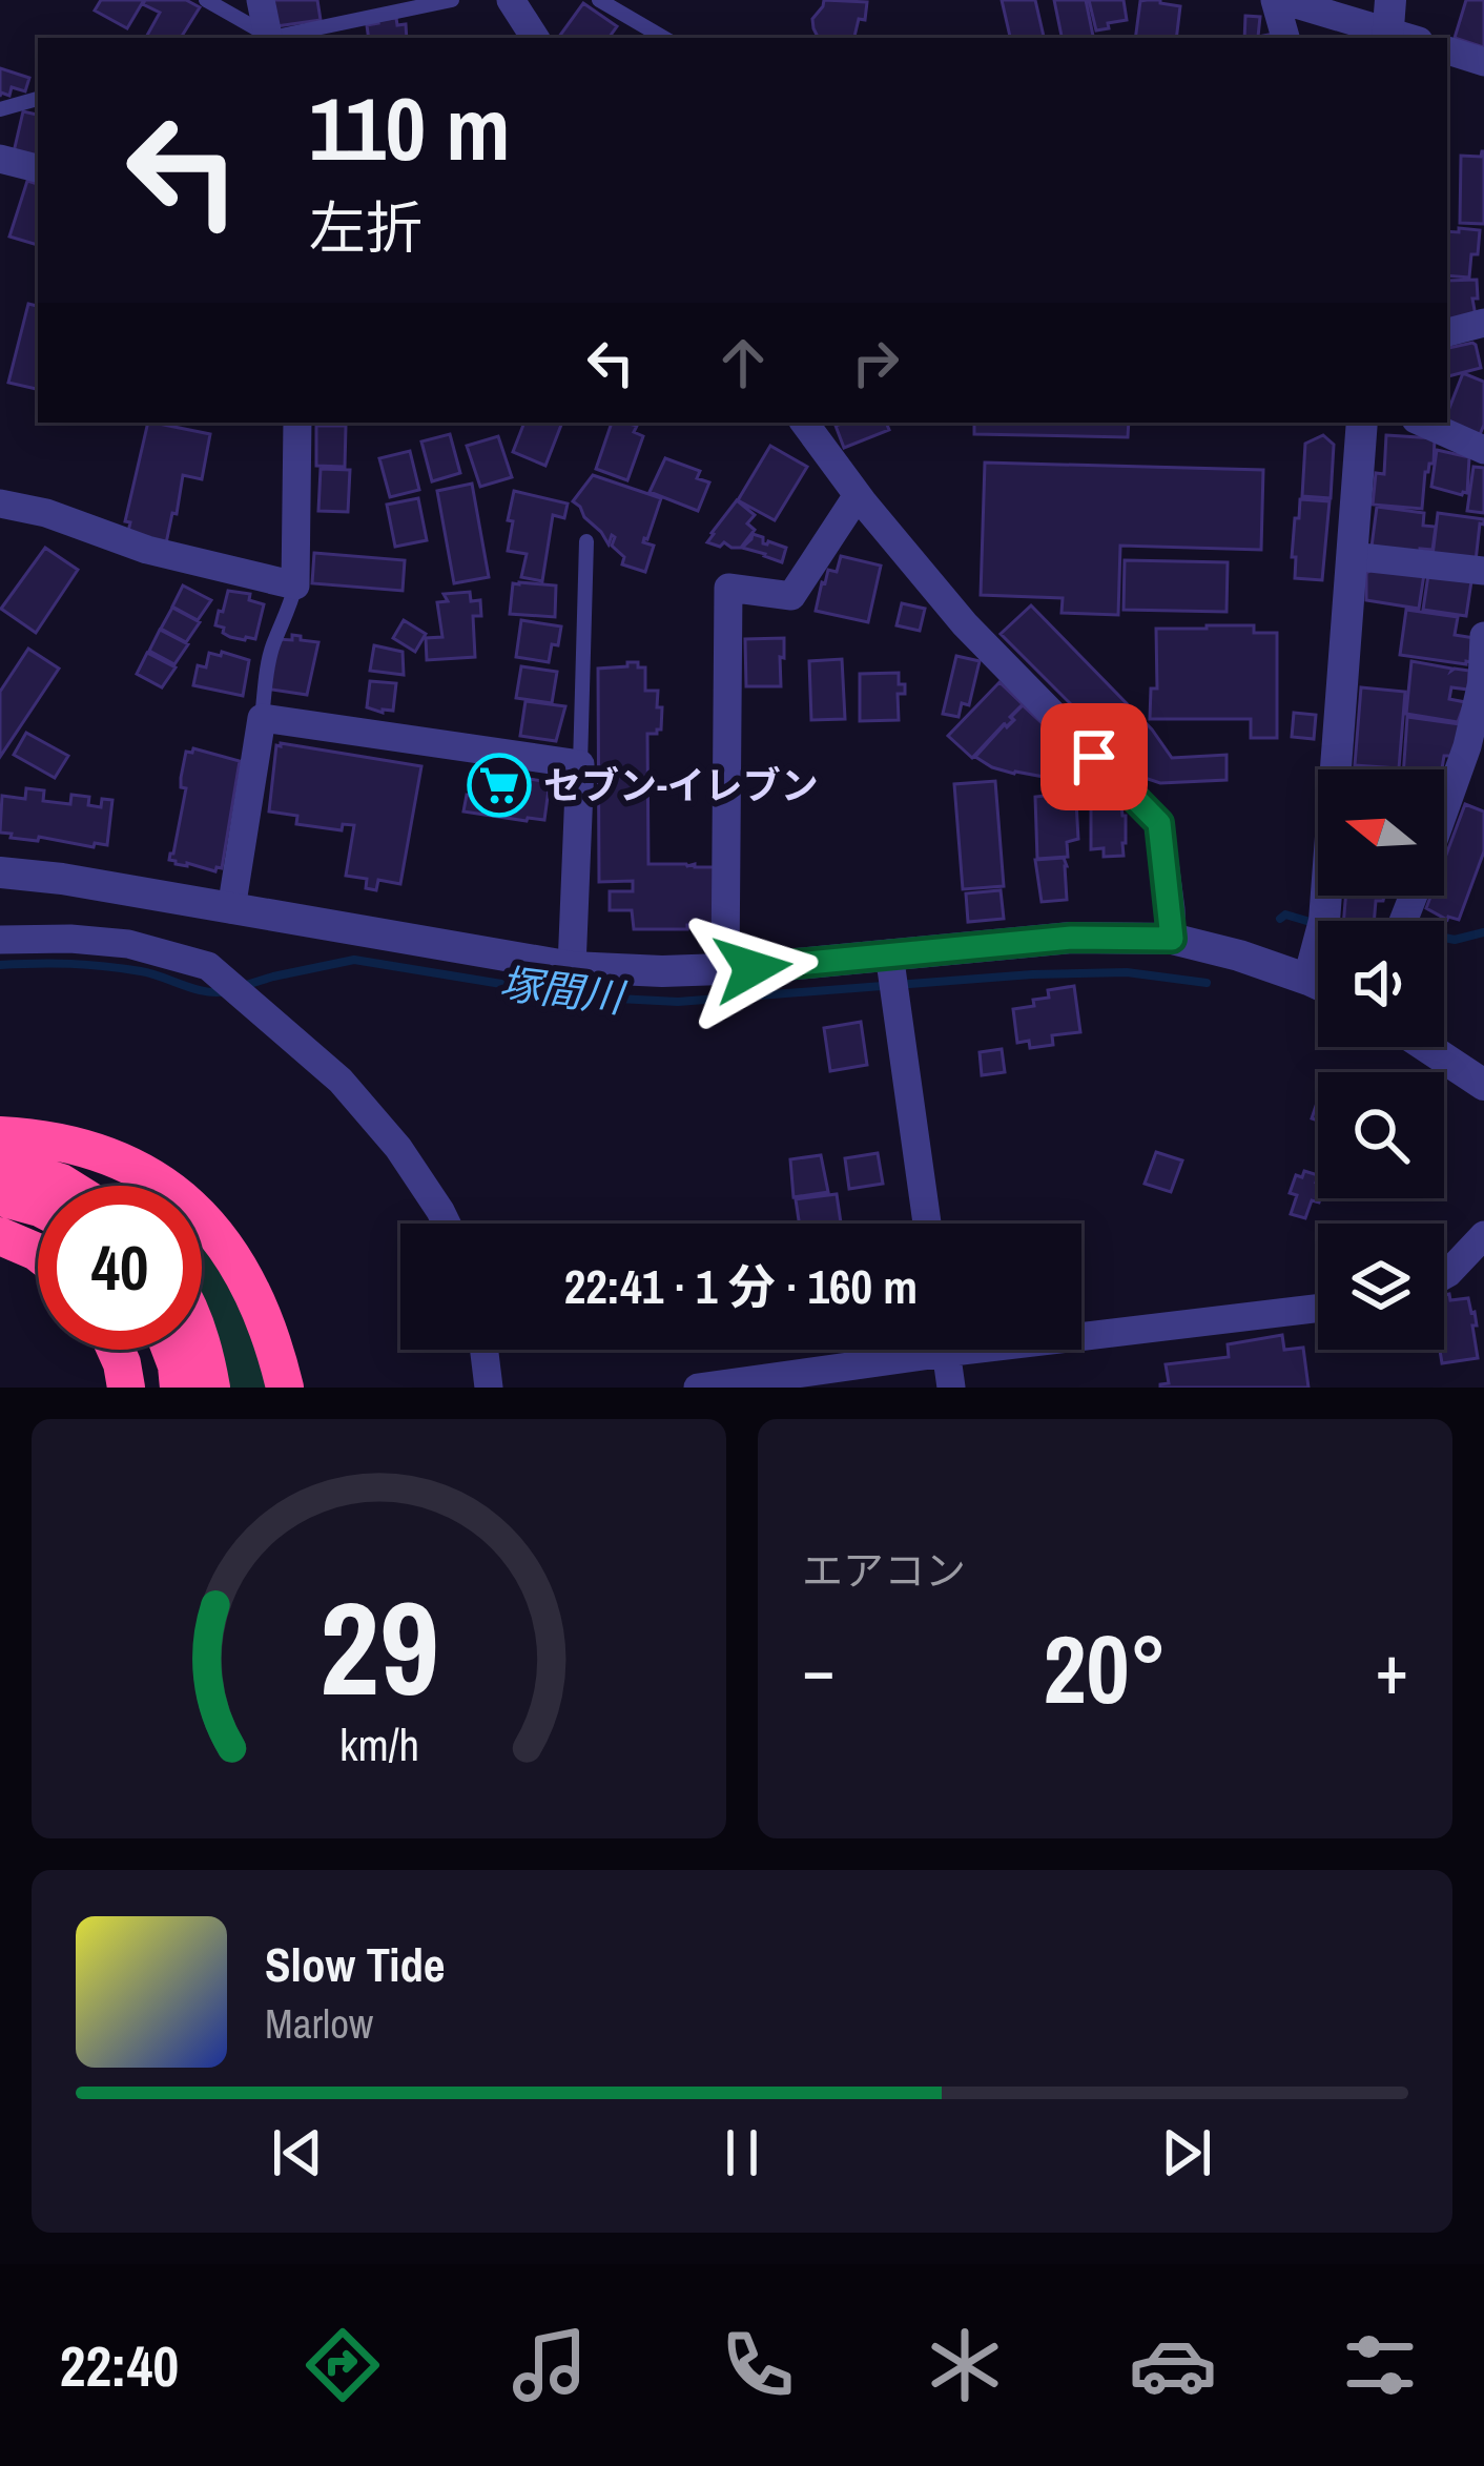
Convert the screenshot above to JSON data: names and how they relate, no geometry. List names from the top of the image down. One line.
{"water":["塚間川"],"places":{"supermarket":["セブン-イレブン"]},"north":"left","page":{"turn":["110 m","左折"],"limit":"40","trip":"22:41 · 1 分 · 160 m","tile":"エアコン","heat":["−","20°","+"],"song":["Slow Tide","Marlow"],"tabs":"22:40","gauge":["29","km/h"]}}
